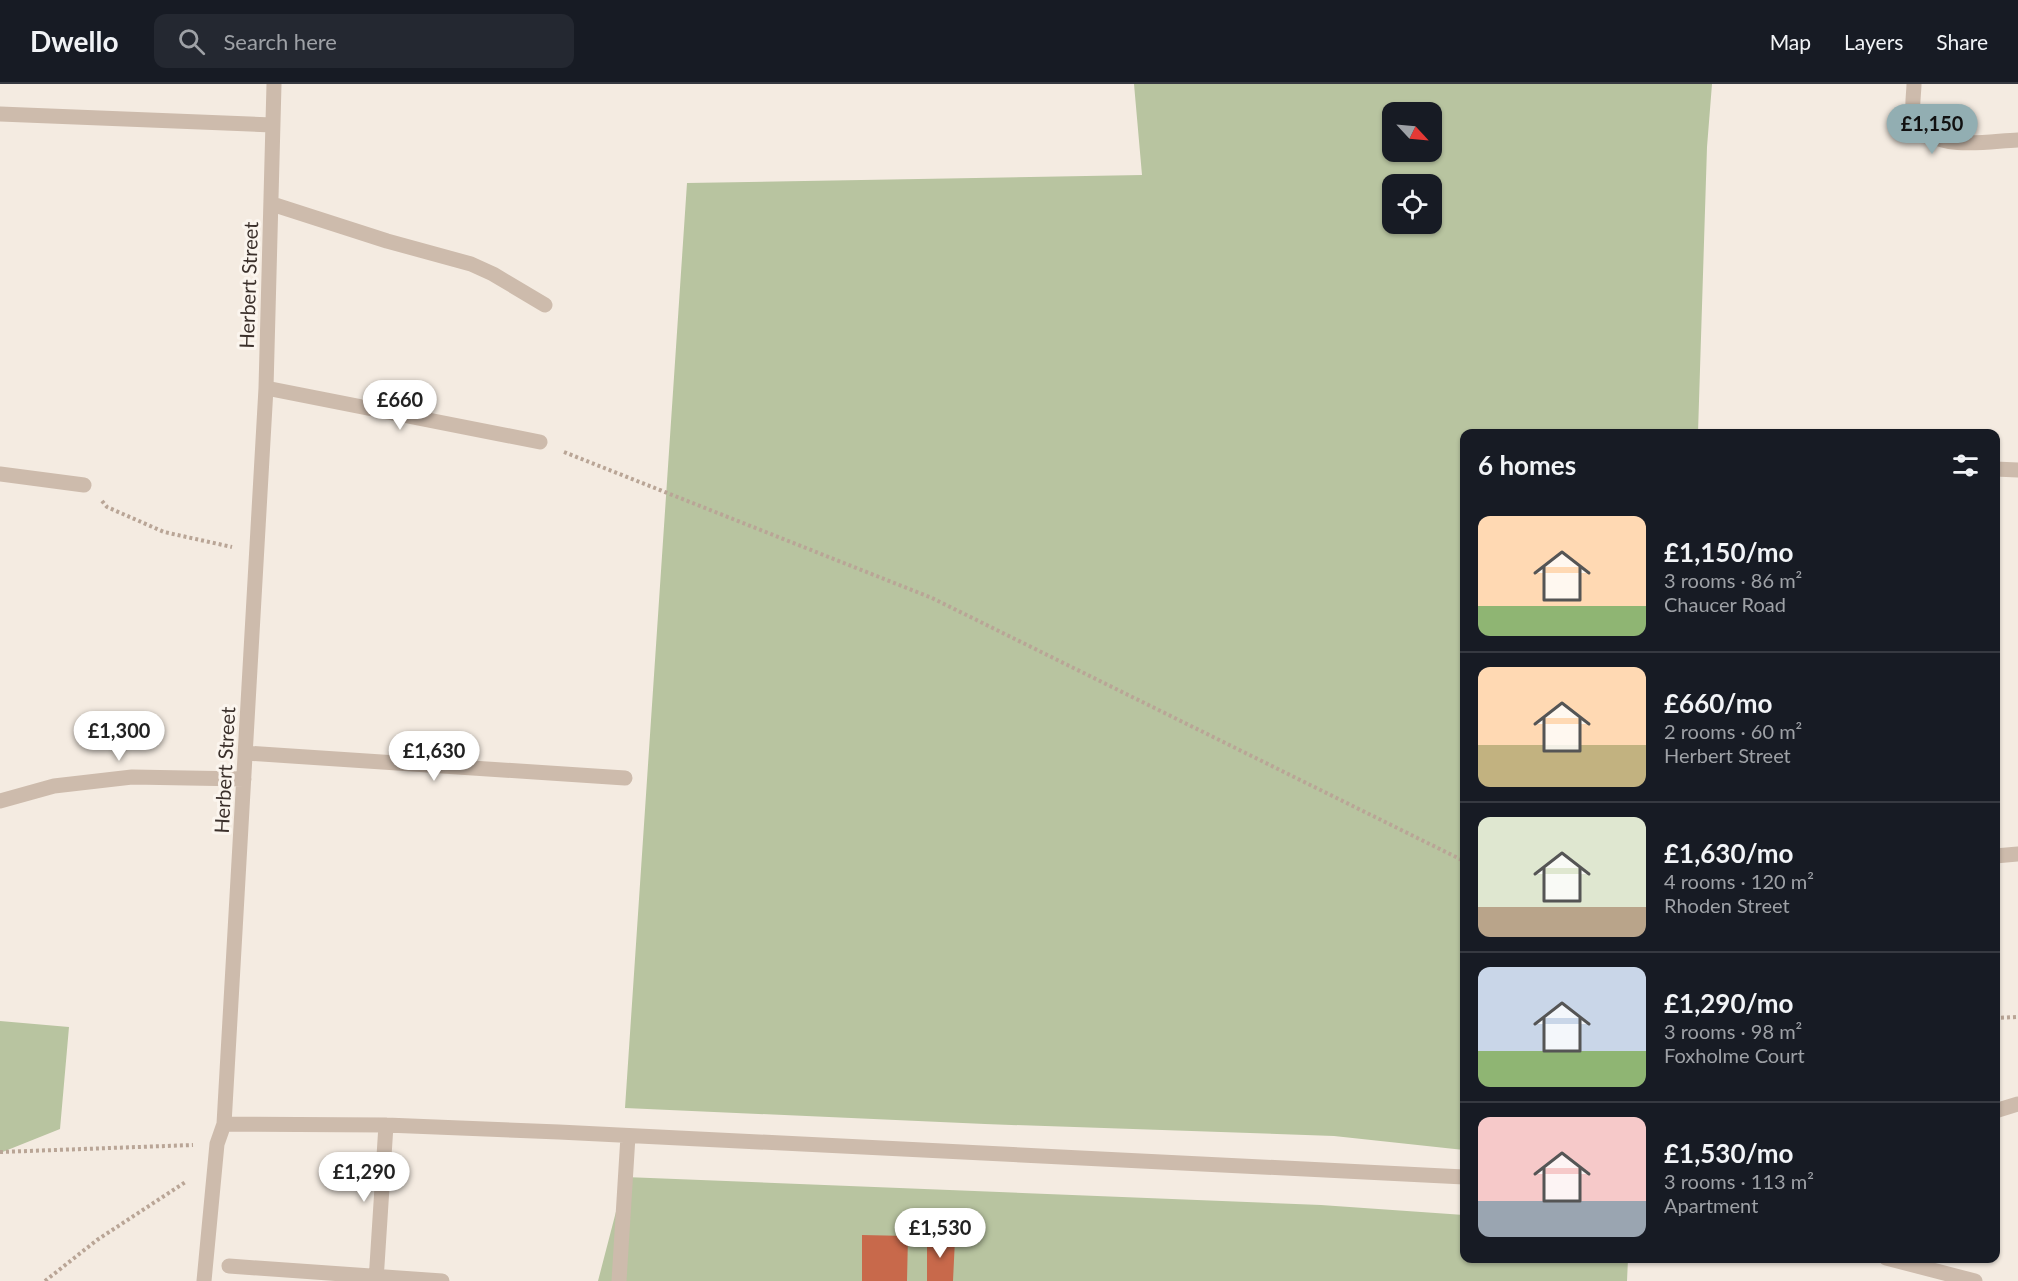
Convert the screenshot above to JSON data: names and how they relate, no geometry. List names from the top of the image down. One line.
{"streets":{"street":["Herbert Street"]},"north":"bottom right","page":{"header":"Dwello","search":"Search here","nav":["Map","Layers","Share"],"price":["£1,150","£660","£1,300","£1,630","£1,290","£1,530"],"heading":"6 homes","list":[{"name":"£1,150/mo","note":"3 rooms · 86 m² · Chaucer Road"},{"name":"£660/mo","note":"2 rooms · 60 m² · Herbert Street"},{"name":"£1,630/mo","note":"4 rooms · 120 m² · Rhoden Street"},{"name":"£1,290/mo","note":"3 rooms · 98 m² · Foxholme Court"},{"name":"£1,530/mo","note":"3 rooms · 113 m² · Apartment"}]}}
